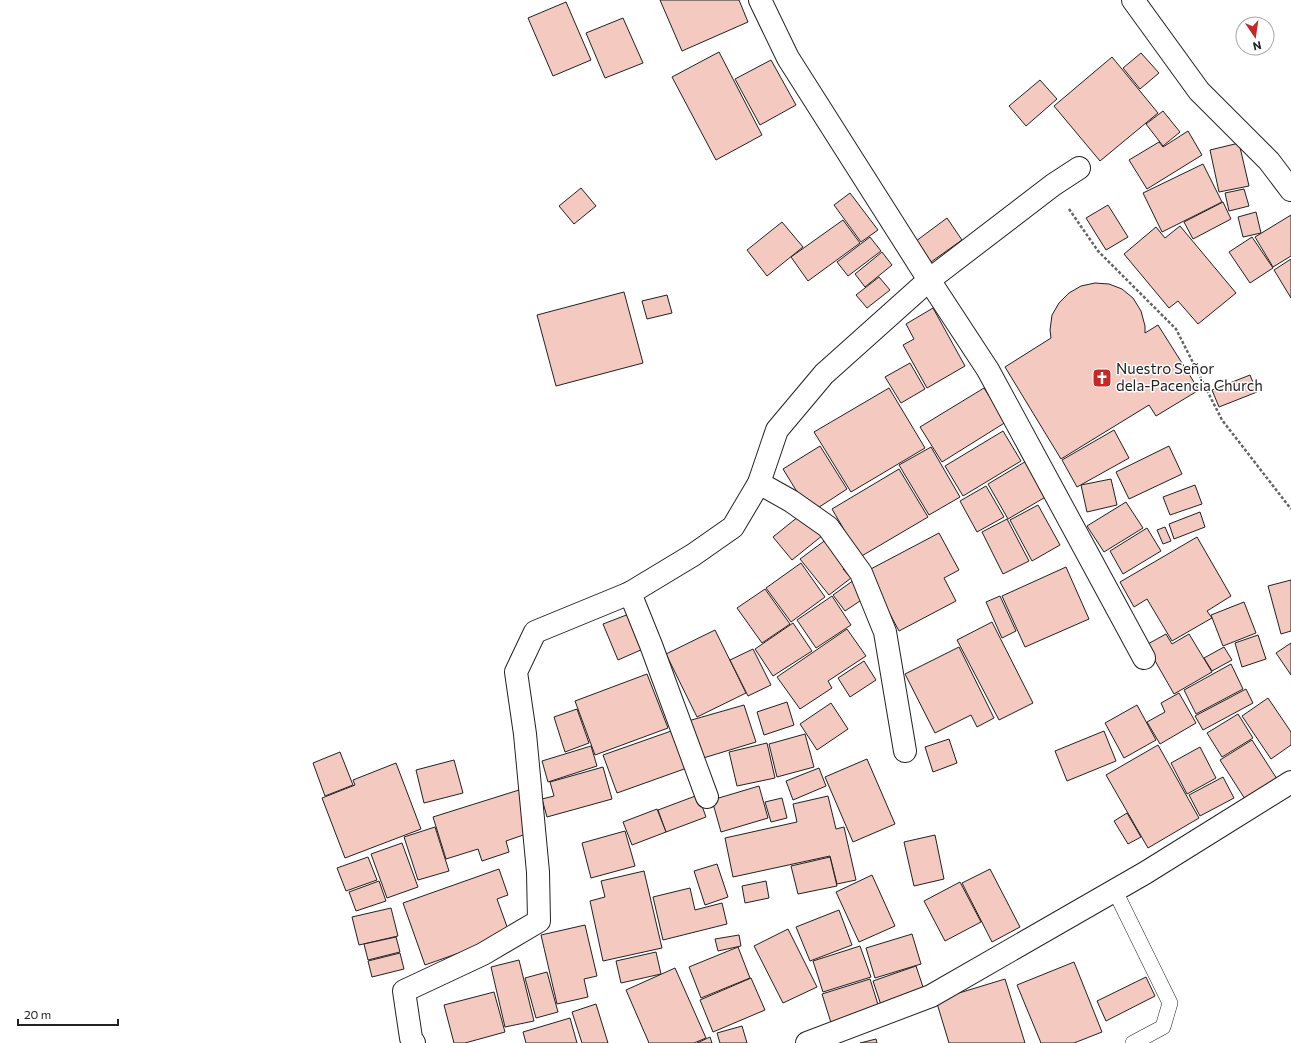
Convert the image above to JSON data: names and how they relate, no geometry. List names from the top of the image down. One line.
{"places":{"church":["Nuestro Señor dela-Pacencia Church"]},"scale_bar":"20 m","north":"bottom"}
